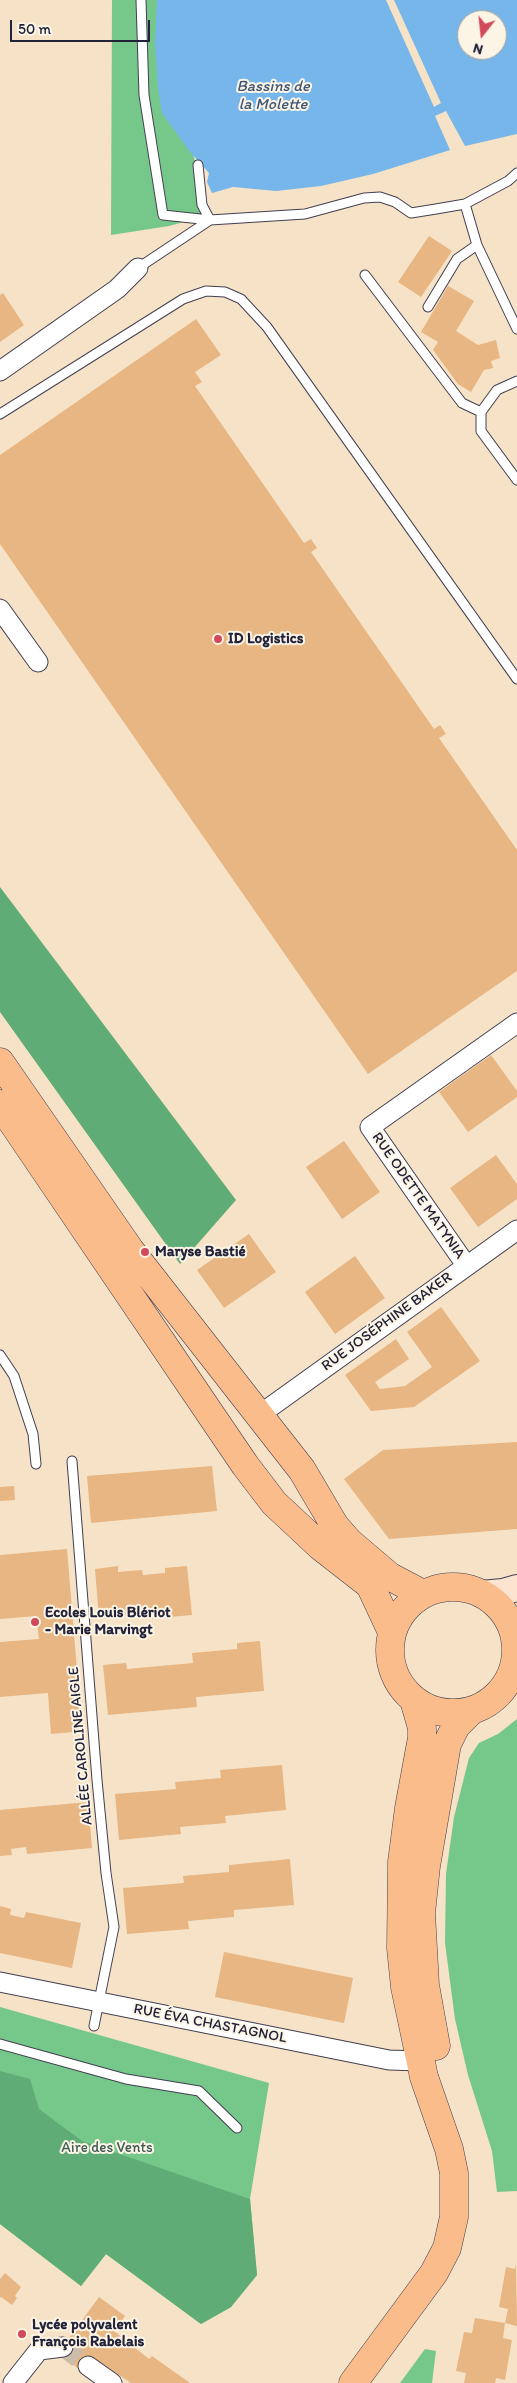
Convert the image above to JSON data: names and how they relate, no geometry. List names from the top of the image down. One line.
{"streets":{"street":["RUE ODETTE MATYNIA","RUE JOSÉPHINE BAKER","RUE ÉVA CHASTAGNOL"],"lane":["ALLÉE CAROLINE AIGLE"]},"crossings":[["RUE ODETTE MATYNIA","RUE JOSÉPHINE BAKER"],["ALLÉE CAROLINE AIGLE","RUE ÉVA CHASTAGNOL"]],"water":["Bassins de la Molette"],"parks":["Aire des Vents"],"places":["ID Logistics","Maryse Bastié","Ecoles Louis Blériot - Marie Marvingt","Lycée polyvalent François Rabelais"],"scale_bar":"50 m","north":"bottom"}
